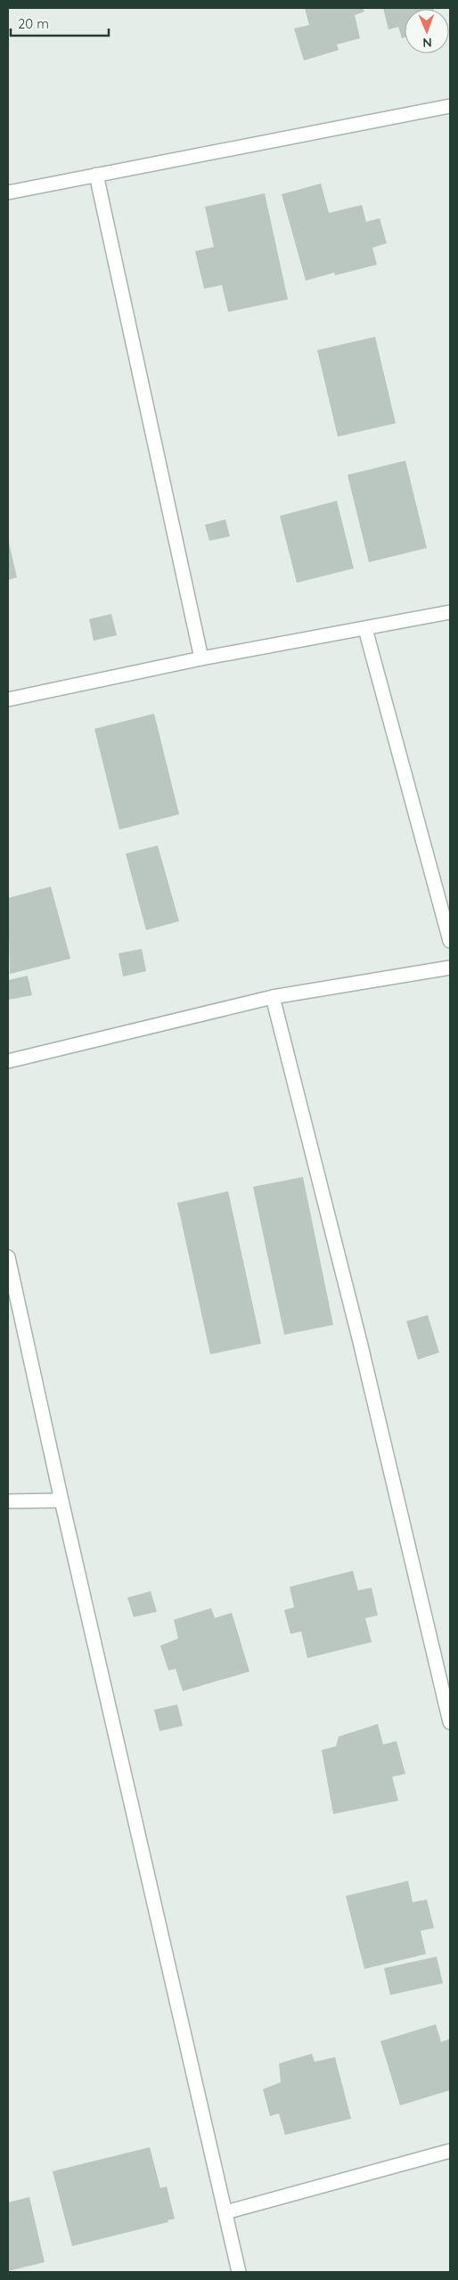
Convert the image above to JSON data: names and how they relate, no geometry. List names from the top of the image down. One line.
{"scale_bar":"20 m","north":"bottom"}
